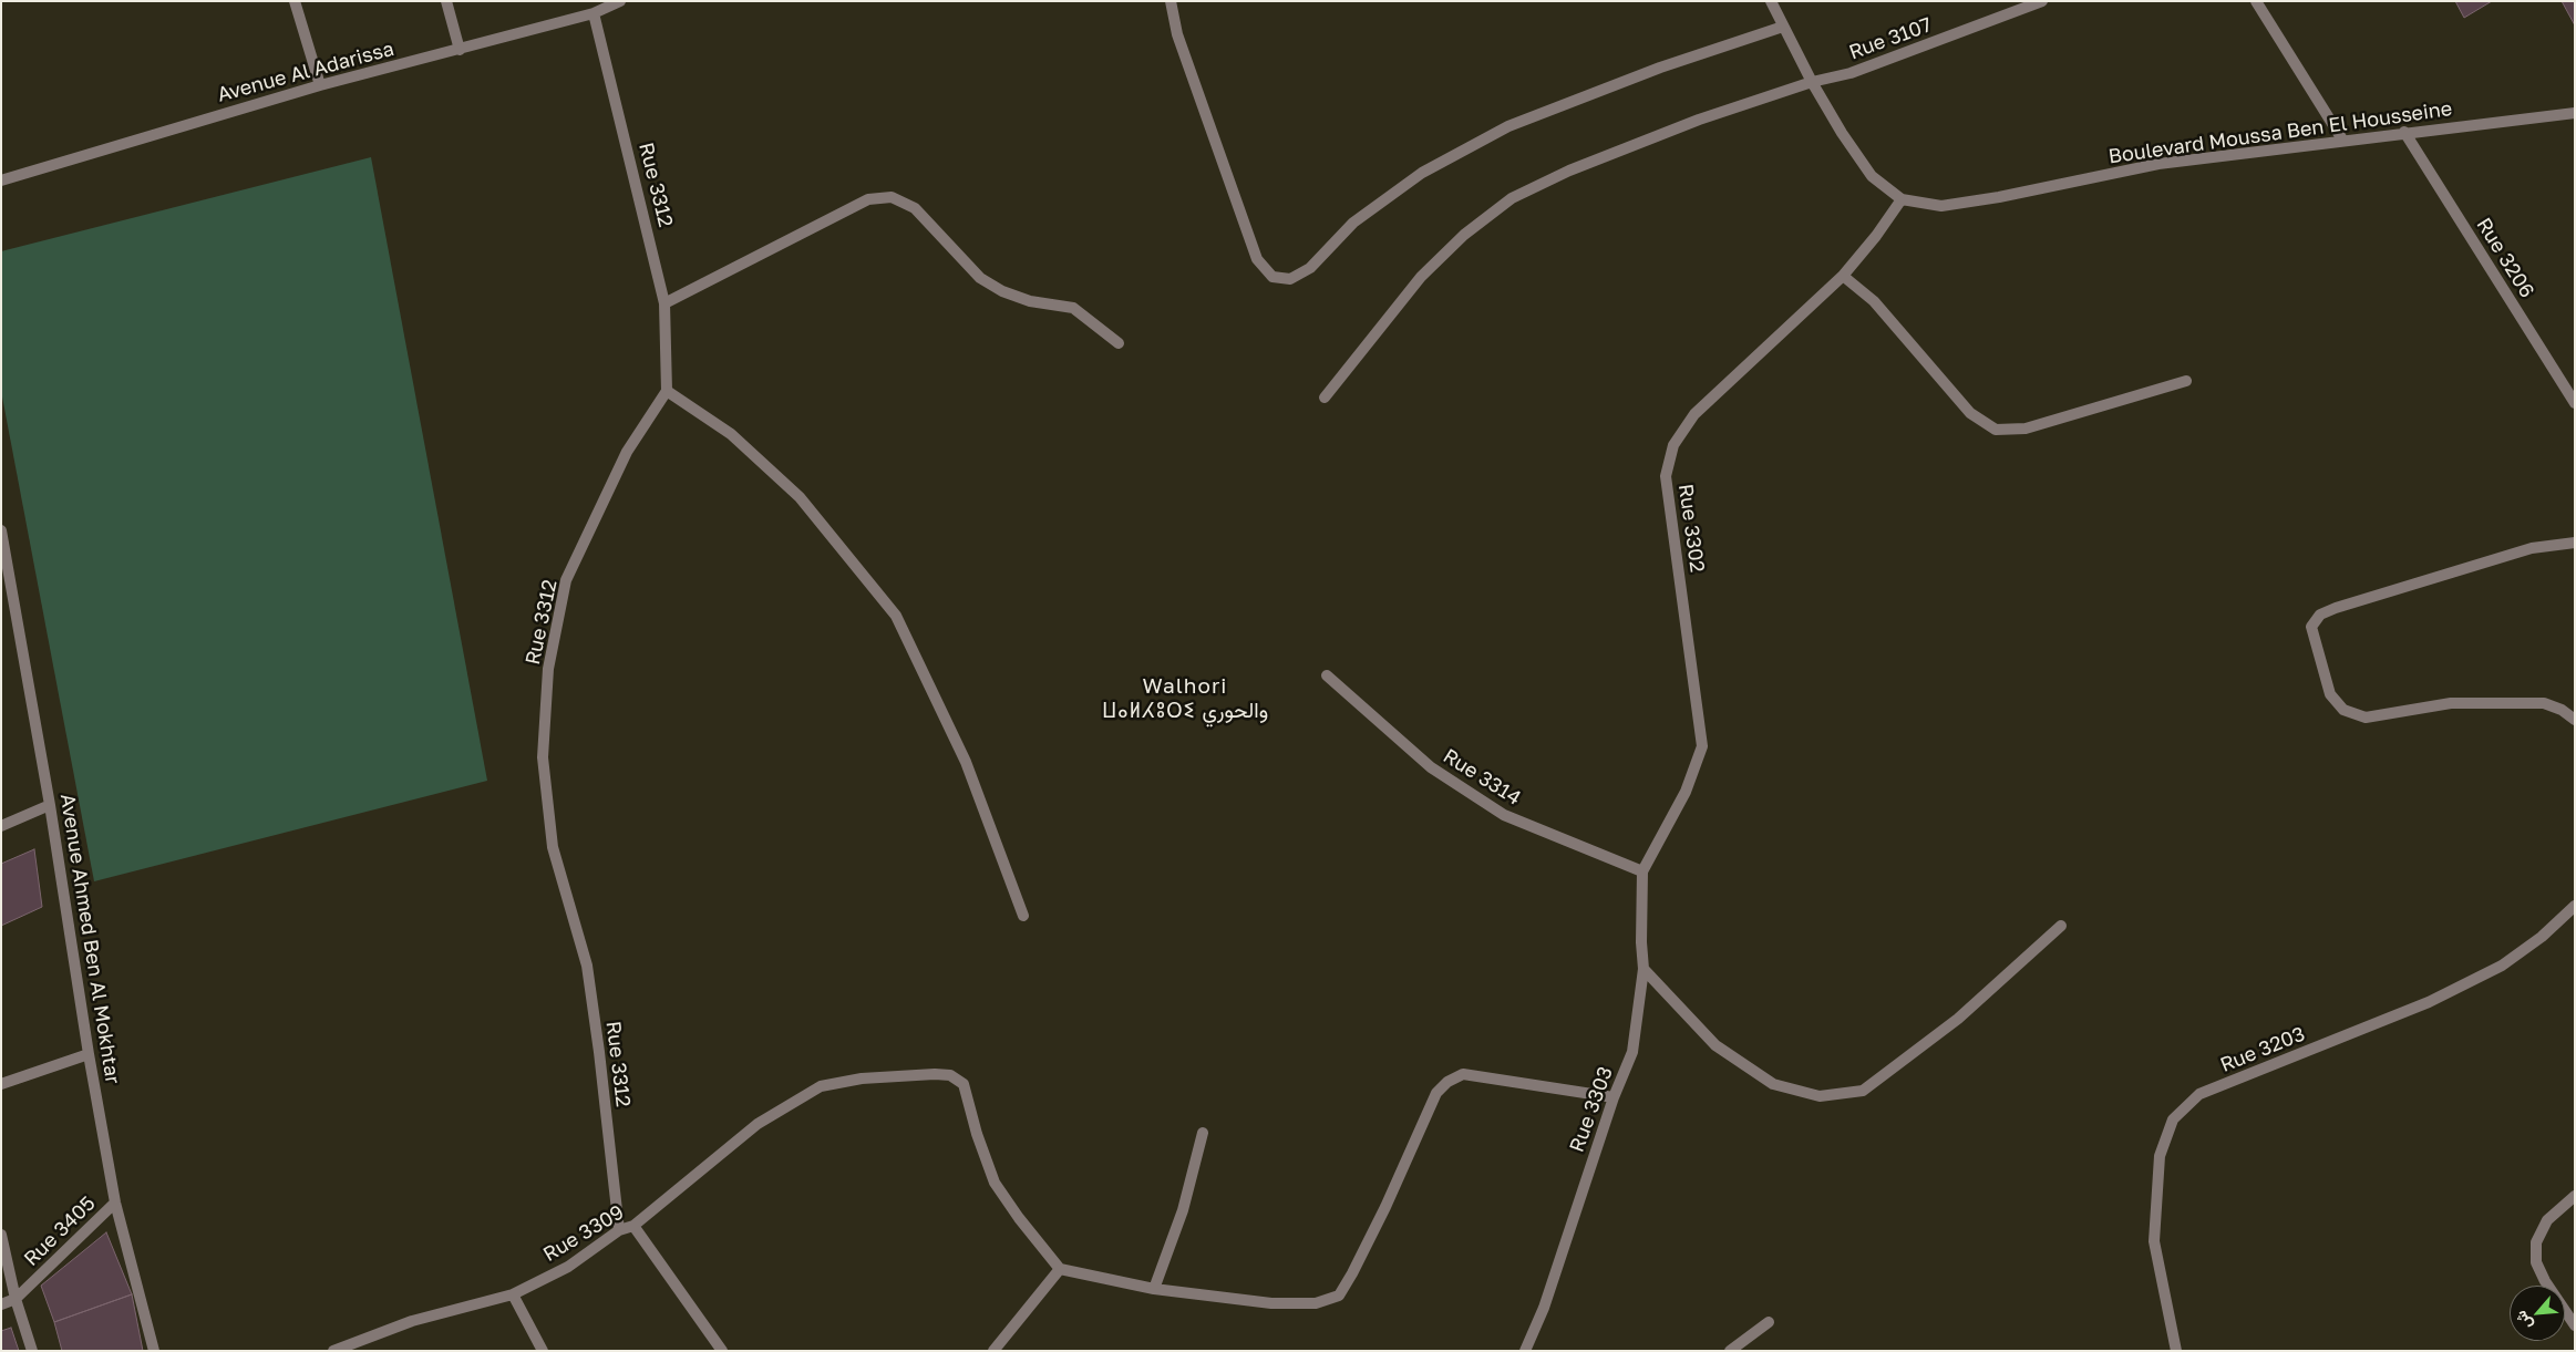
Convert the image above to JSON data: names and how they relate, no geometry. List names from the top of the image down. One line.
{"streets":{"street":["Rue 3107","Avenue Al Adarissa","Boulevard Moussa Ben El Housseine","Rue 3312","Rue 3206","Rue 3302","Rue 3314","Avenue Ahmed Ben Al Mokhtar","Rue 3203","Rue 3303","Rue 3405","Rue 3309"]},"crossings":[["Rue 3107","Boulevard Moussa Ben El Housseine"],["Avenue Al Adarissa","Rue 3312"],["Boulevard Moussa Ben El Housseine","Rue 3206"],["Boulevard Moussa Ben El Housseine","Rue 3302"],["Rue 3312","Rue 3309"],["Rue 3302","Rue 3314"],["Rue 3302","Rue 3303"],["Rue 3314","Rue 3303"],["Avenue Ahmed Ben Al Mokhtar","Rue 3405"]],"districts":["Walhori ⵡⴰⵍⵃⵓⵔⵉ والحوري"],"north":"bottom left"}
